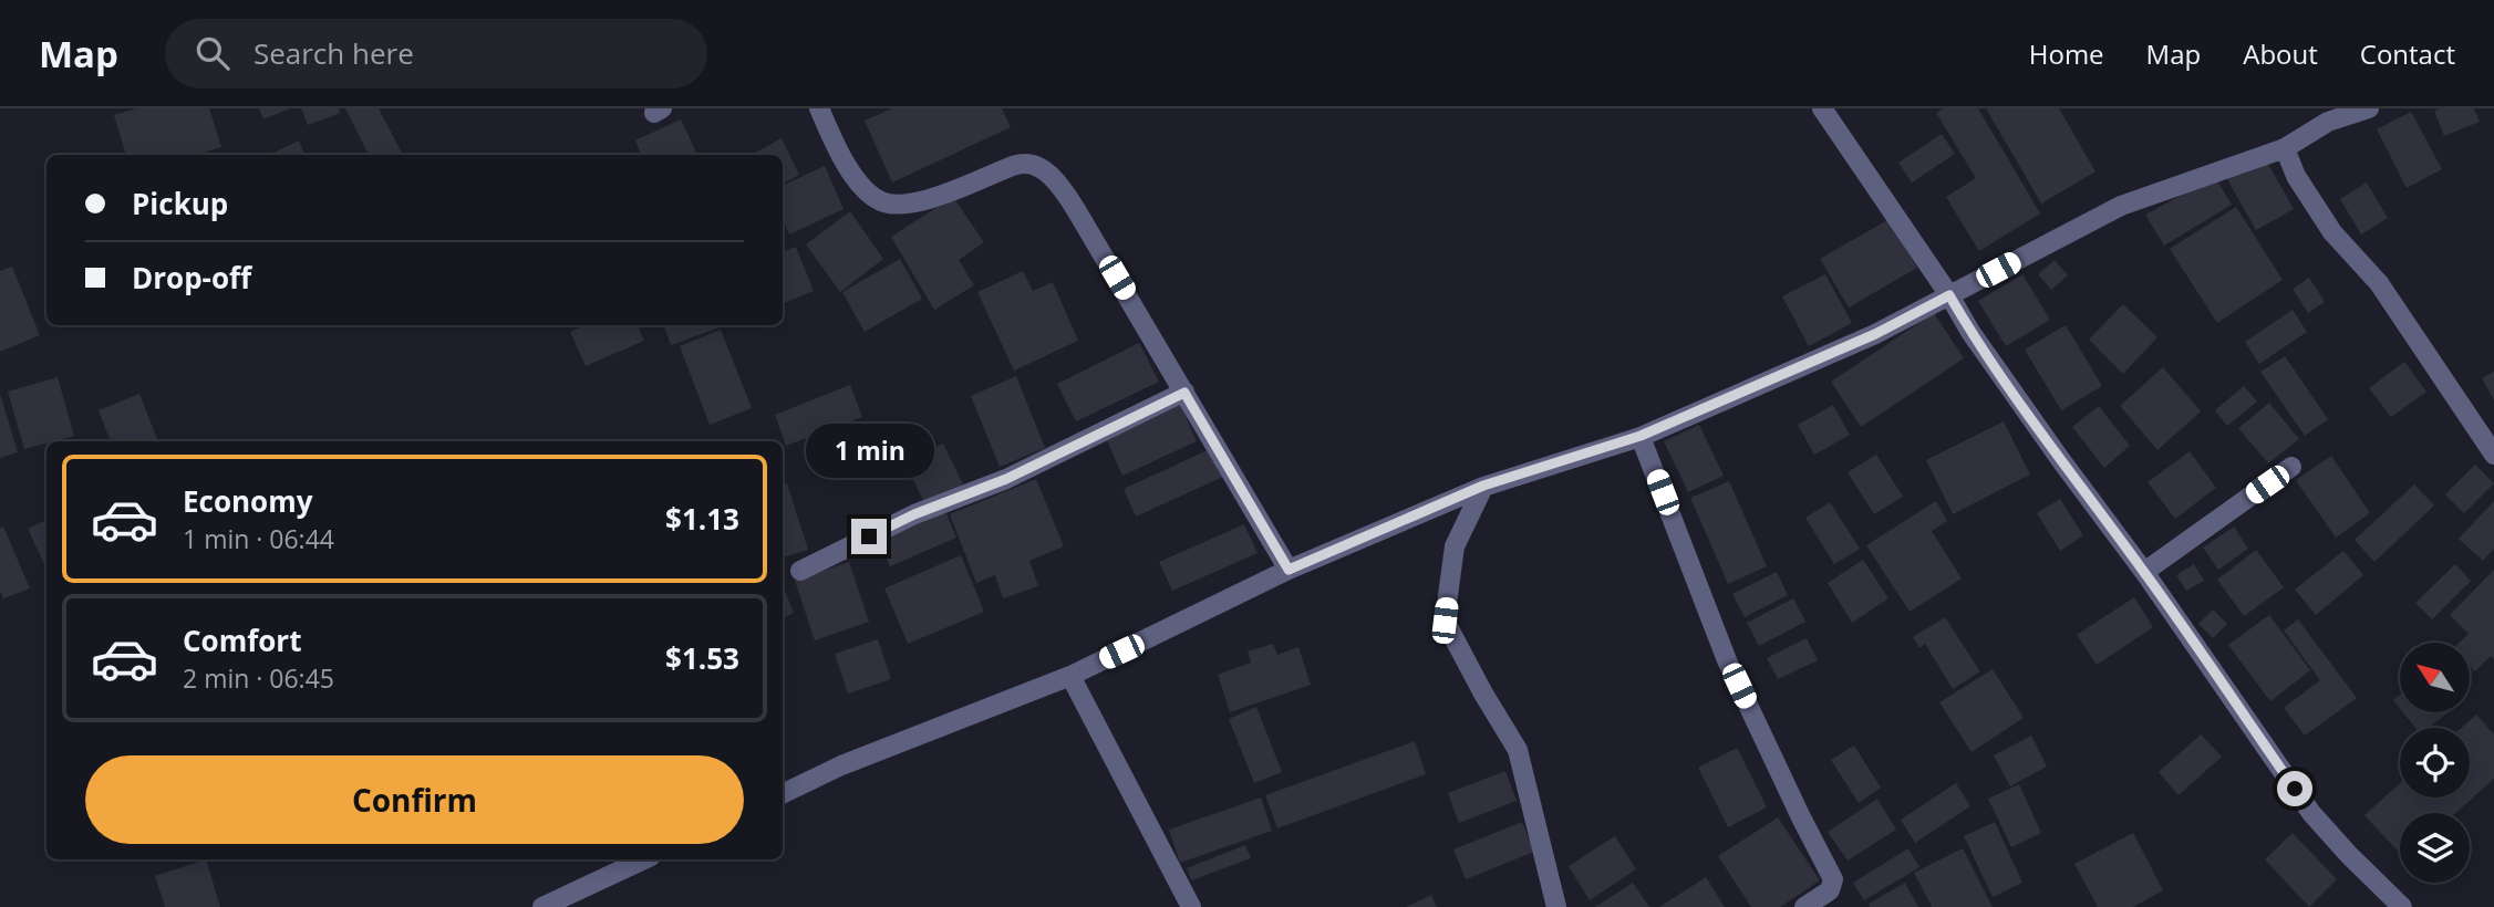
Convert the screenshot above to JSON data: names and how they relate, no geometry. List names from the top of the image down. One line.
{"north":"top left","page":{"header":"Map","search":"Search here","nav":["Home","Map","About","Contact"],"banner":["Pickup","Drop-off"],"bubble":"1 min","list":[{"name":"Economy","note":"1 min · 06:44","value":"$1.13"},{"name":"Comfort","note":"2 min · 06:45","value":"$1.53"}],"buttons":"Confirm"}}
